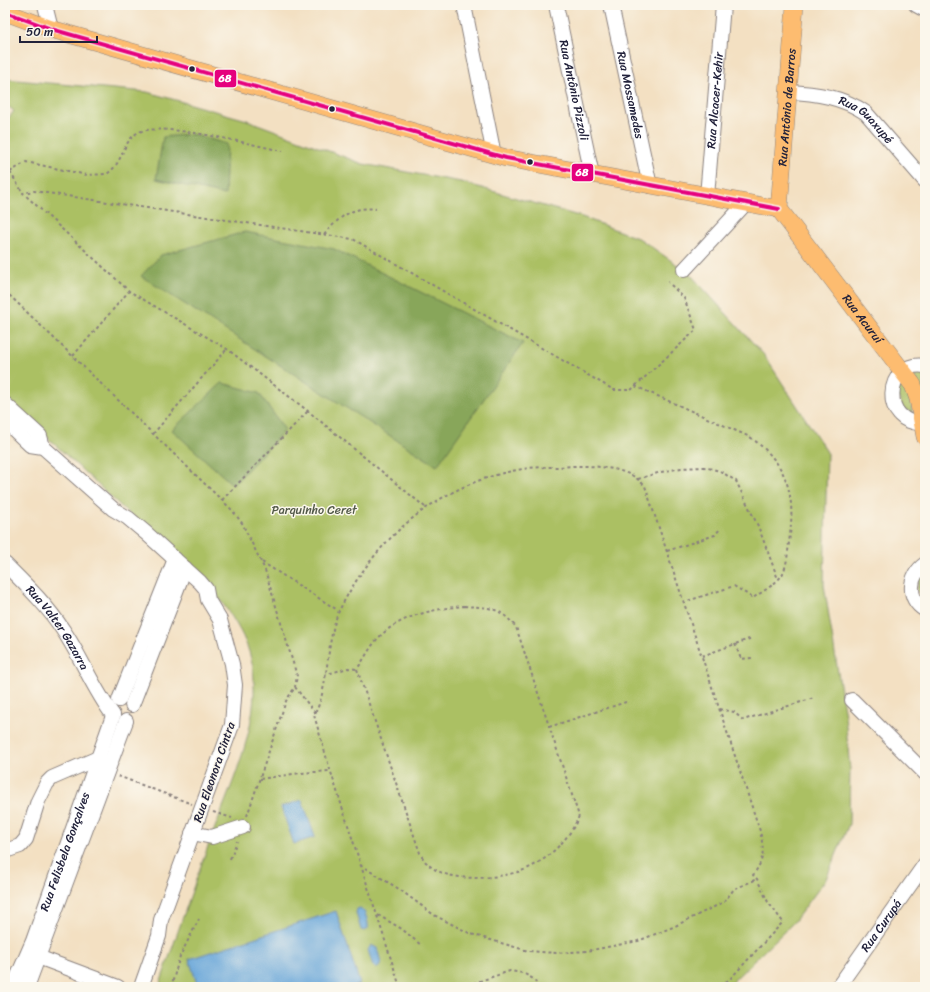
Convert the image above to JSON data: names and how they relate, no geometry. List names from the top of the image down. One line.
{"streets":{"main road":["Rua Antônio de Barros","Rua Acuruí"],"street":["Rua Antônio Pizzoli","Rua Mossamedes","Rua Alcacer-Kehir","Rua Guaxupé","Rua Valter Gazarra","Rua Eleonora Cintra","Rua Felisbela Gonçalves","Rua Curupá"]},"crossings":[["Rua Antônio de Barros","Rua Guaxupé"],["Rua Antônio de Barros","Rua Acuruí"],["Rua Valter Gazarra","Rua Felisbela Gonçalves"],["Rua Eleonora Cintra","Rua Felisbela Gonçalves"]],"parks":["Parquinho Ceret"],"lines":["transit line 68"],"scale_bar":"50 m"}
